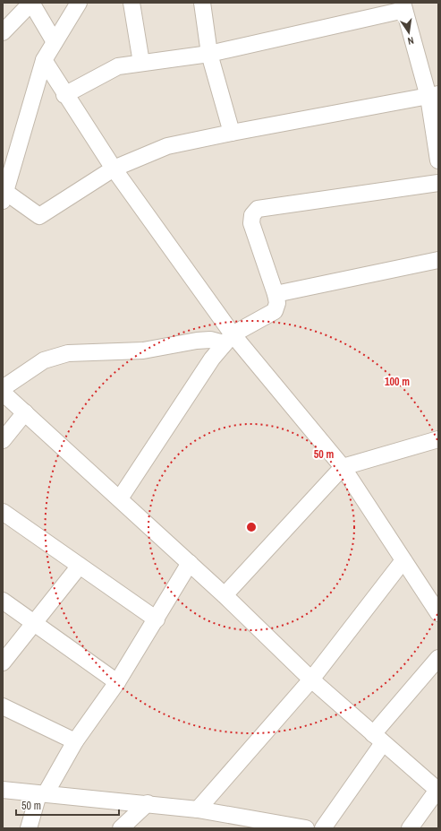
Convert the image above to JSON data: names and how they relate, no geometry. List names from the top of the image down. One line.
{"scale_bar":"50 m","north":"bottom","rings":["100 m","50 m"]}
